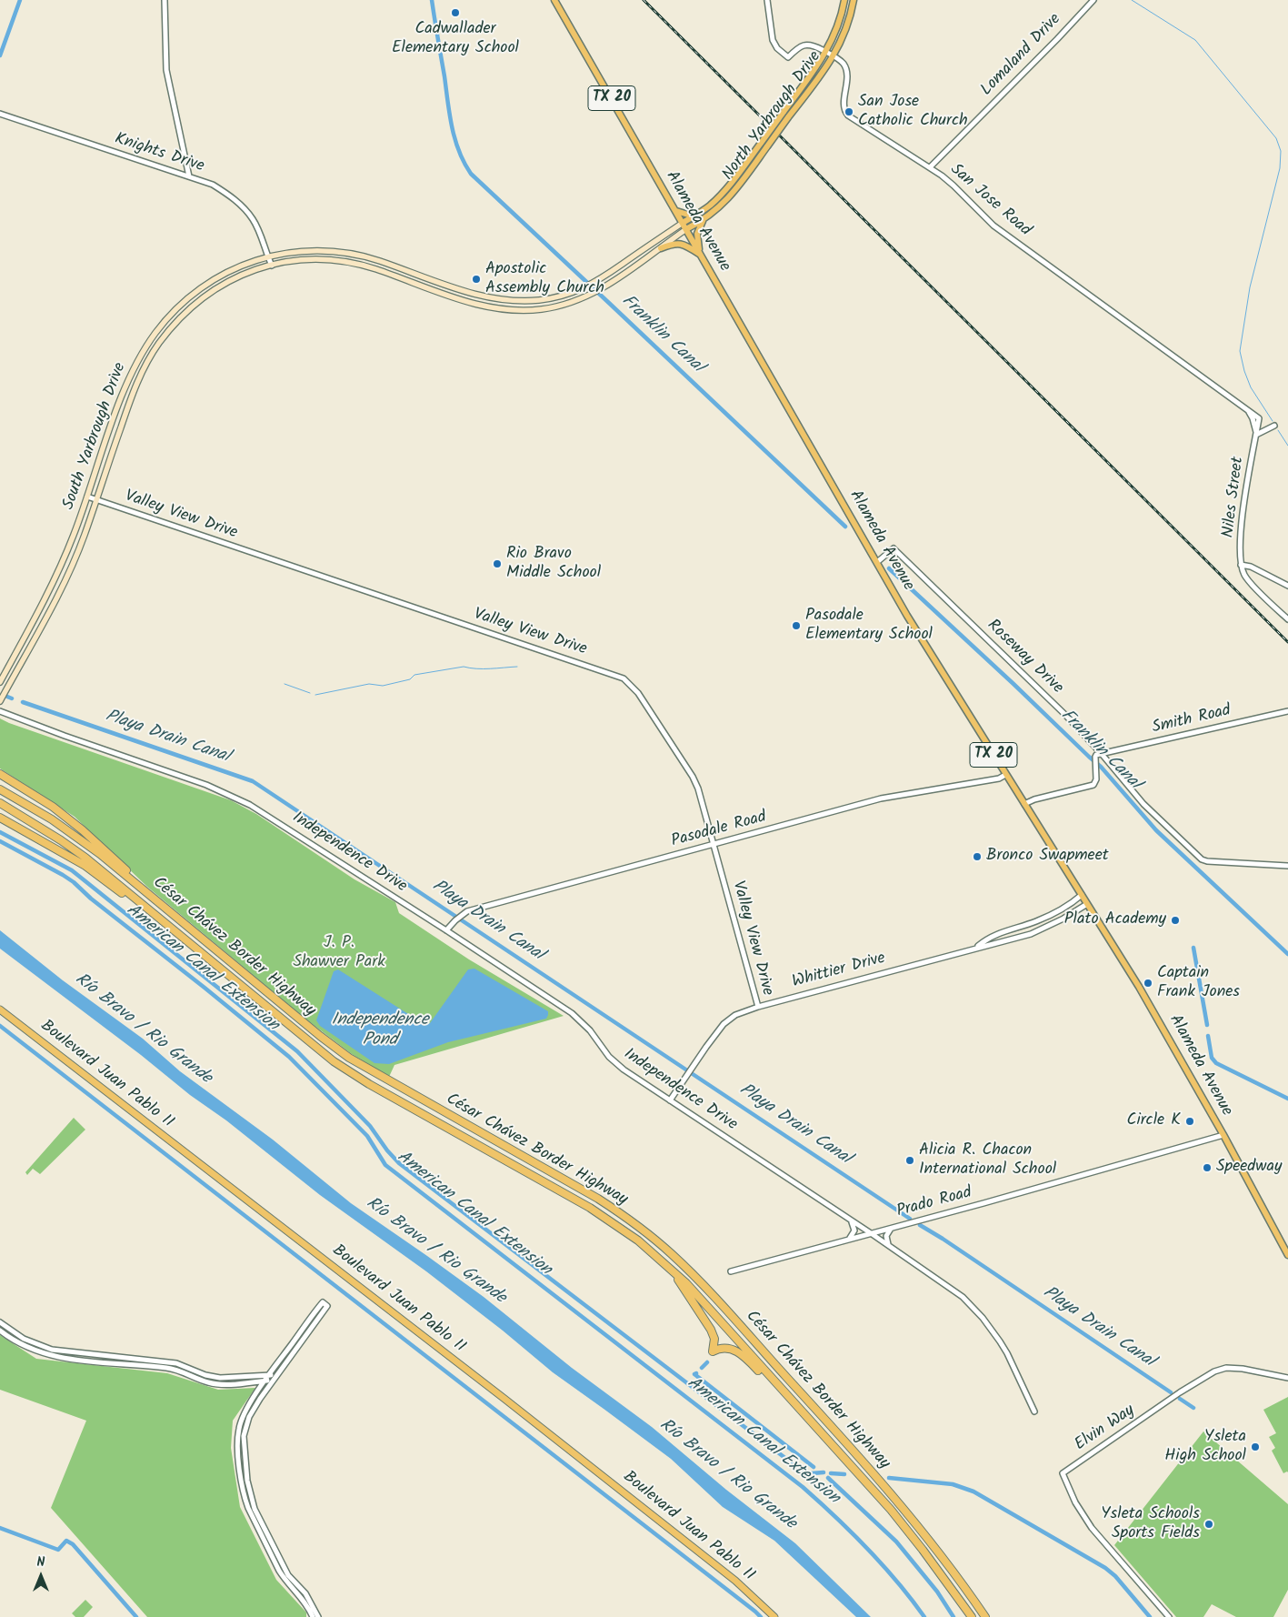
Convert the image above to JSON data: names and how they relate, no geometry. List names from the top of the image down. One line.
{"streets":{"highway":["César Chávez Border Highway","Boulevard Juan Pablo II"],"main road":["TX 20","North Yarbrough Drive","Alameda Avenue","South Yarbrough Drive"],"street":["Lomaland Drive","Knights Drive","San Jose Road","Niles Street","Valley View Drive","Roseway Drive","Smith Road","Pasodale Road","Independence Drive","Whittier Drive","Prado Road","Elvin Way"]},"crossings":[["Lomaland Drive","San Jose Road"],["North Yarbrough Drive","San Jose Road"],["North Yarbrough Drive","Alameda Avenue"],["North Yarbrough Drive","South Yarbrough Drive"],["Knights Drive","South Yarbrough Drive"],["San Jose Road","Niles Street"],["Alameda Avenue","South Yarbrough Drive"],["Alameda Avenue","Roseway Drive"],["Alameda Avenue","Pasodale Road"],["Alameda Avenue","Whittier Drive"],["Alameda Avenue","Prado Road"],["South Yarbrough Drive","Valley View Drive"],["Valley View Drive","Pasodale Road"],["Valley View Drive","Whittier Drive"],["Roseway Drive","Smith Road"],["Pasodale Road","Independence Drive"],["Independence Drive","Whittier Drive"],["Independence Drive","Prado Road"]],"water":["Franklin Canal","Playa Drain Canal","American Canal Extension","Independence Pond","Río Bravo / Rio Grande"],"parks":["J. P. Shawver Park"],"places":["Cadwallader Elementary School","San Jose Catholic Church","Apostolic Assembly Church","Rio Bravo Middle School","Pasodale Elementary School","Bronco Swapmeet","Plato Academy","Captain Frank Jones","Circle K","Alicia R. Chacon International School","Speedway","Ysleta High School","Ysleta Schools Sports Fields"],"north":"top"}
